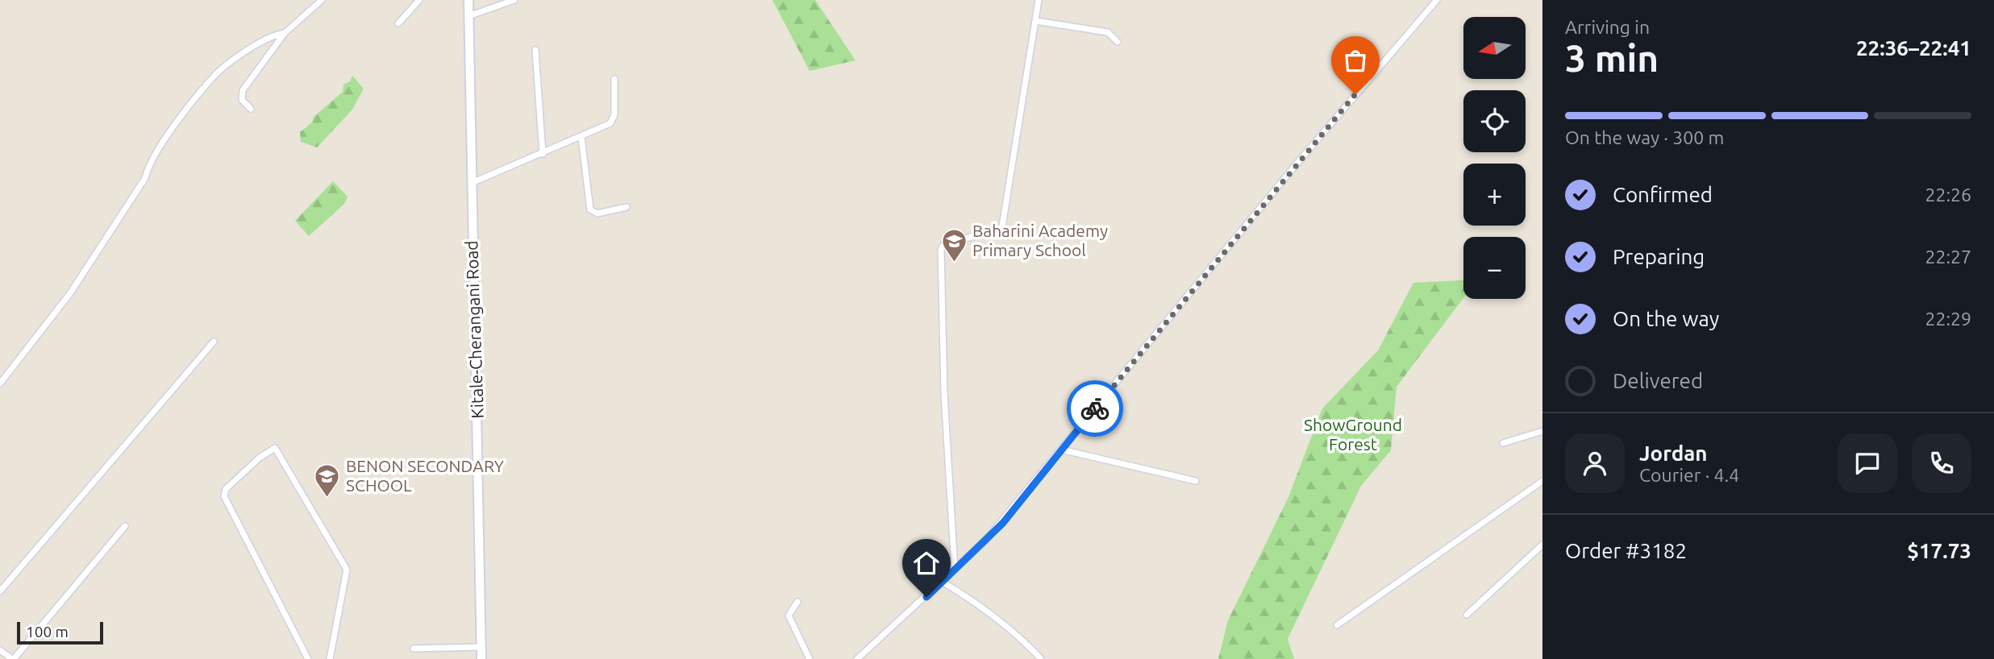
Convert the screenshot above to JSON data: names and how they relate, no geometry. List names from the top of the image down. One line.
{"streets":{"main road":["Kitale-Cherangani Road"]},"parks":["ShowGround Forest"],"places":{"school or university":["Baharini Academy Primary School","BENON SECONDARY SCHOOL"]},"scale_bar":"100 m","north":"left","page":{"heading":["3 min","Arriving in","22:36–22:41"],"panel":["Jordan","Courier · 4.4","Order #3182","$17.73"],"map_buttons":["+","−"],"bar":"On the way · 300 m","list":[["Confirmed","22:26"],["Preparing","22:27"],["On the way","22:29"],"Delivered"],"scale":"100 m"}}
